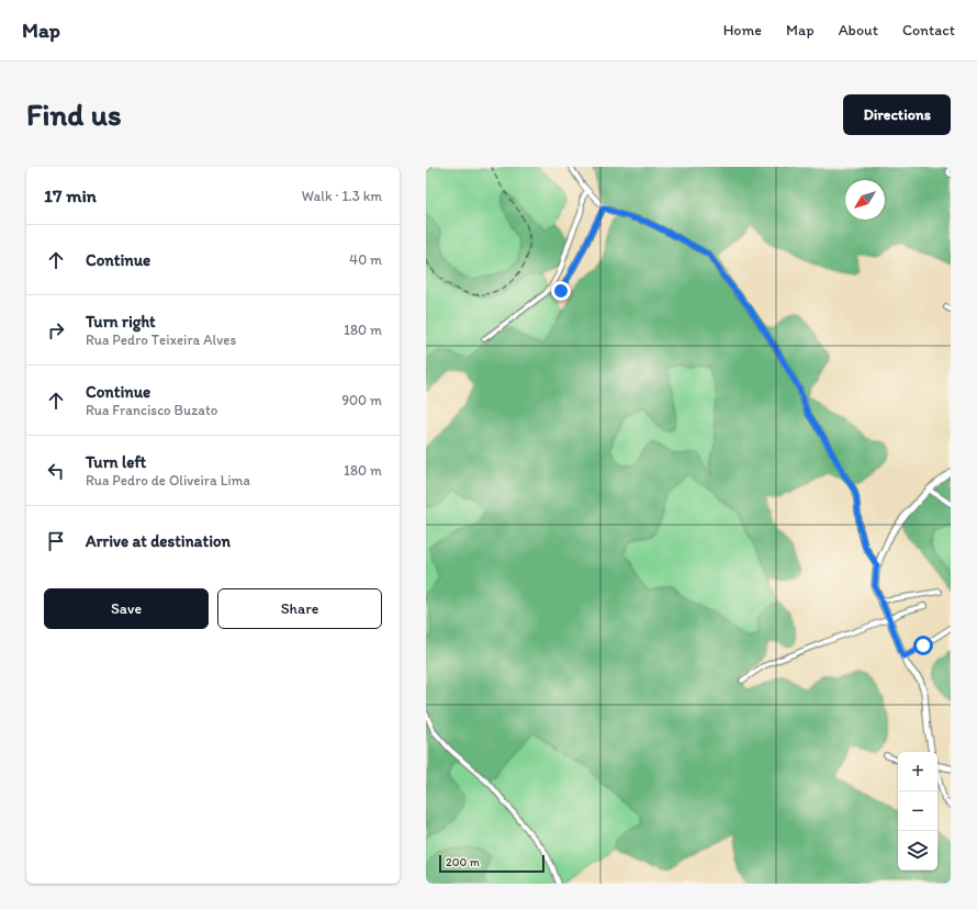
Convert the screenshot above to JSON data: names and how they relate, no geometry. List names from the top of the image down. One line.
{"scale_bar":"200 m","north":"bottom left","page":{"header":"Map","nav":["Home","Map","About","Contact"],"buttons":["Directions",["Save","Share"]],"title":"Find us","heading":["17 min","Walk · 1.3 km"],"list":[["Continue","40 m"],["Turn right","Rua Pedro Teixeira Alves","180 m"],["Continue","Rua Francisco Buzato","900 m"],["Turn left","Rua Pedro de Oliveira Lima","180 m"],"Arrive at destination"],"map_buttons":["+","−"],"scale":"200 m"}}
